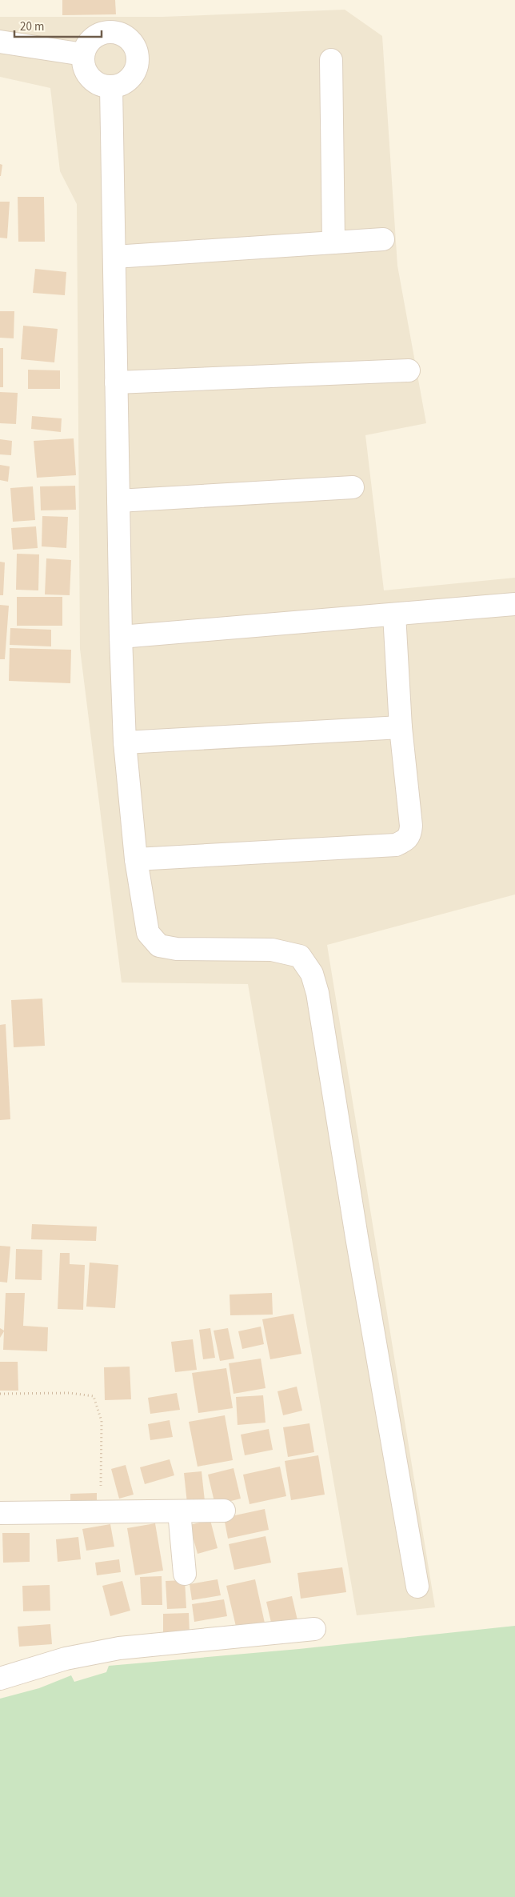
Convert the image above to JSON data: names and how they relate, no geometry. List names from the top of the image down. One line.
{"scale_bar":"20 m"}
